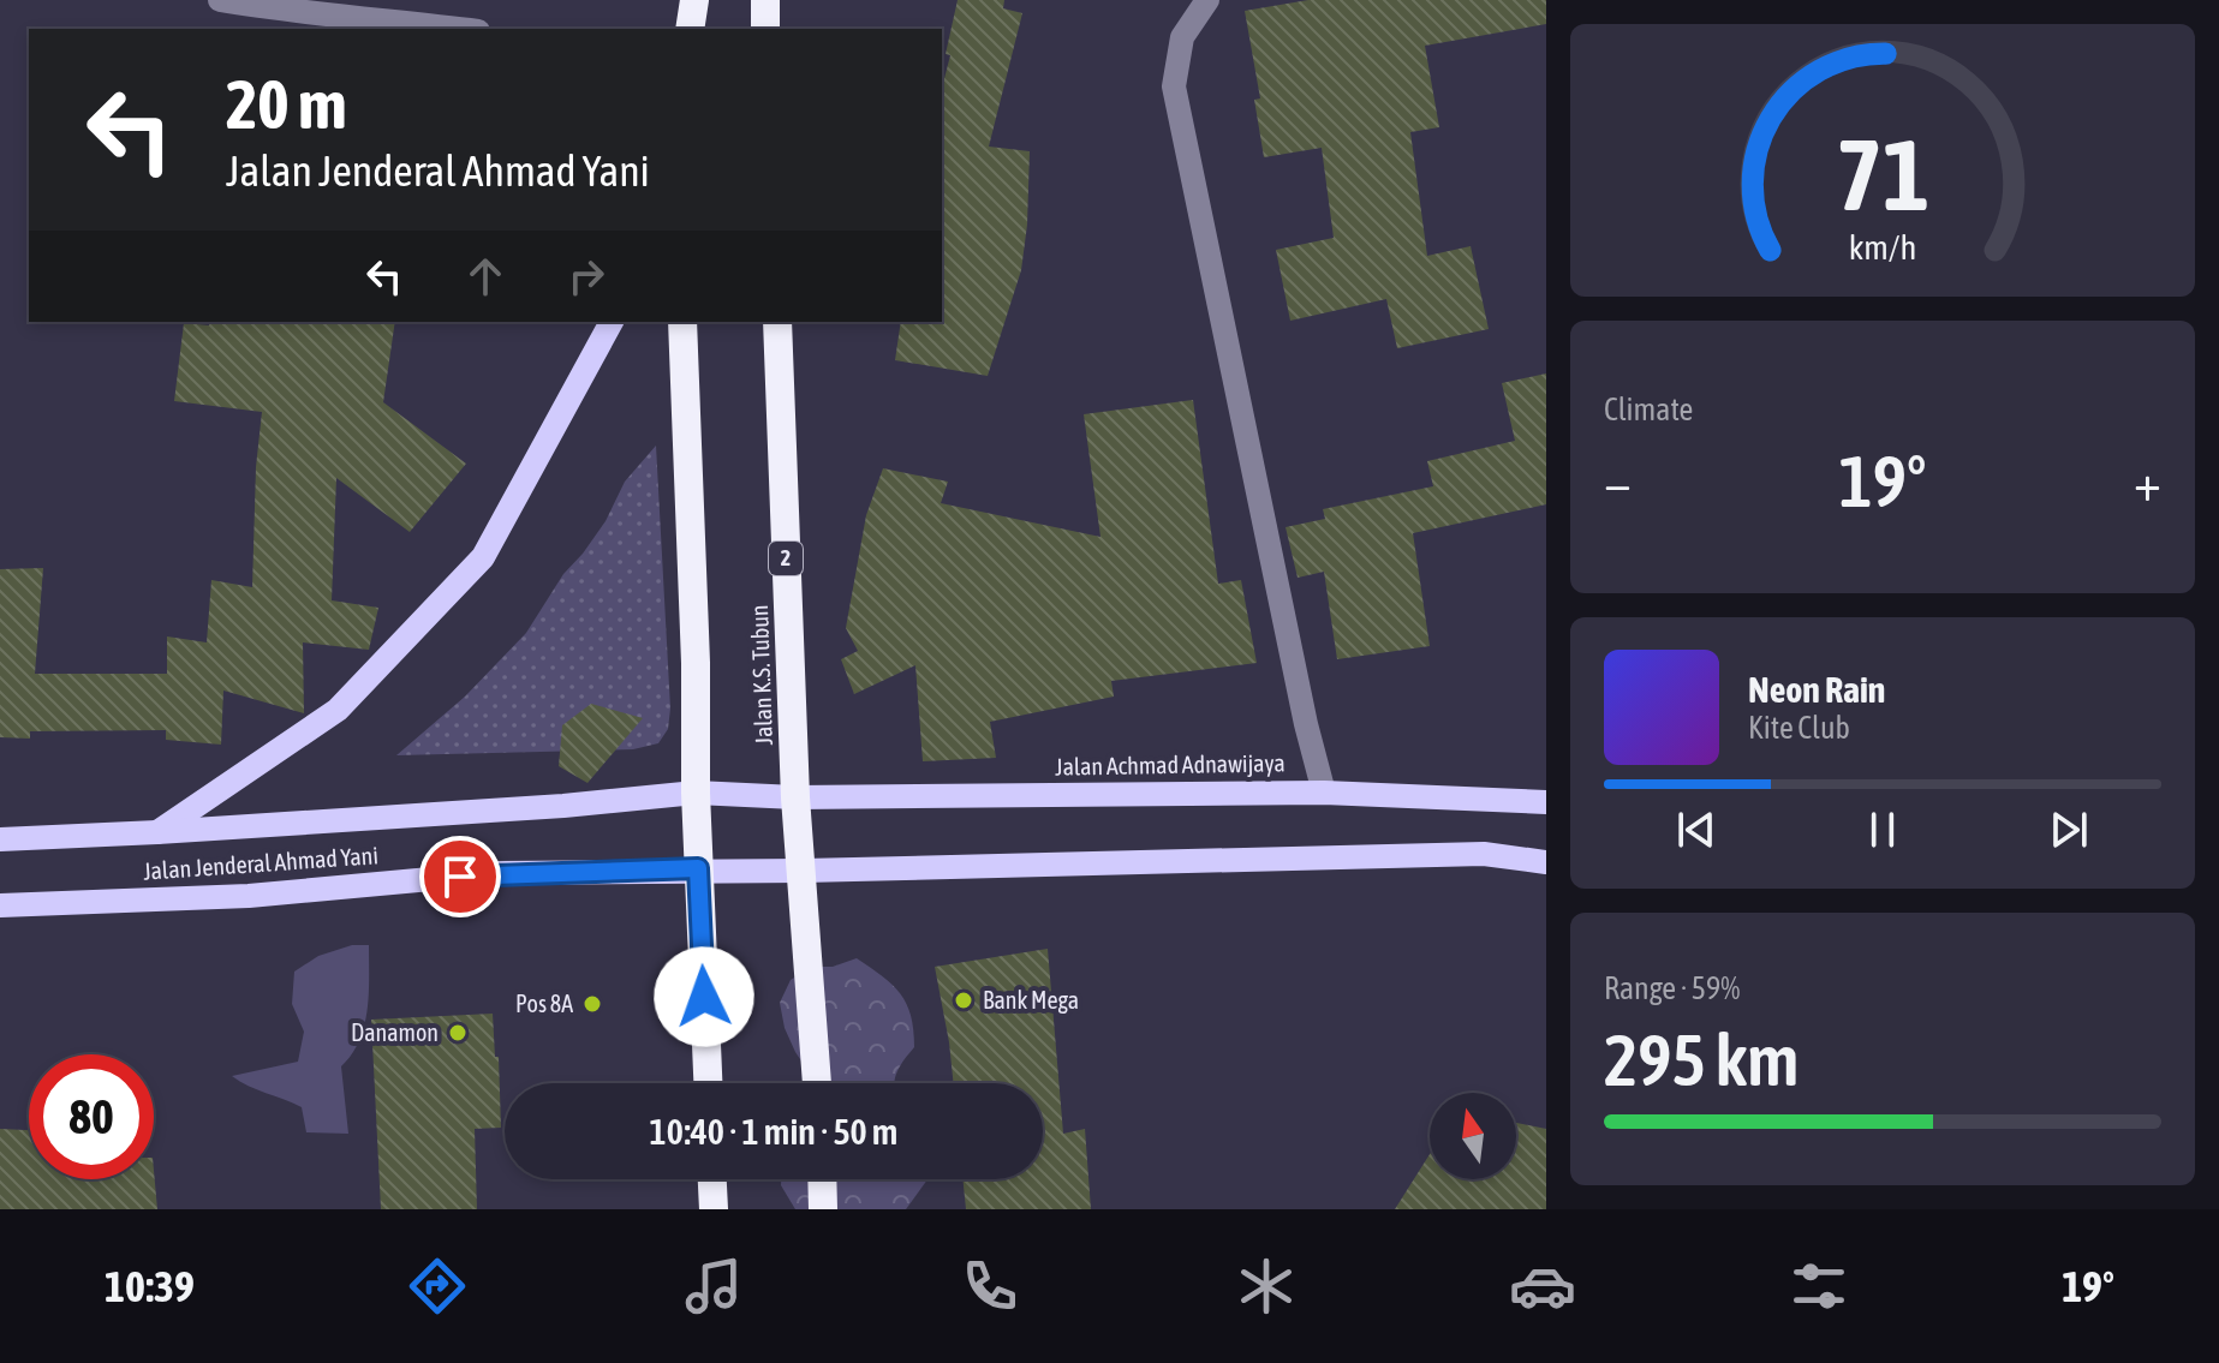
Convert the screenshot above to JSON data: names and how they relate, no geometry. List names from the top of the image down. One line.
{"streets":{"highway":["2","Jalan K.S. Tubun"],"main road":["Jalan Achmad Adnawijaya","Jalan Jenderal Ahmad Yani"]},"crossings":[["2","Jalan K.S. Tubun"],["2","Jalan Achmad Adnawijaya"],["2","Jalan Jenderal Ahmad Yani"],["Jalan K.S. Tubun","Jalan Achmad Adnawijaya"],["Jalan K.S. Tubun","Jalan Jenderal Ahmad Yani"],["Jalan Achmad Adnawijaya","Jalan Jenderal Ahmad Yani"]],"places":["Bank Mega","Pos 8A","Danamon"],"north":"top","page":{"turn":["20 m","Jalan Jenderal Ahmad Yani"],"tile":["Climate",["Range · 59%","295 km"]],"heat":["−","19°","+"],"song":["Neon Rain","Kite Club"],"limit":"80","trip":"10:40 · 1 min · 50 m","tabs":["10:39","19°"],"gauge":["71","km/h"]}}
